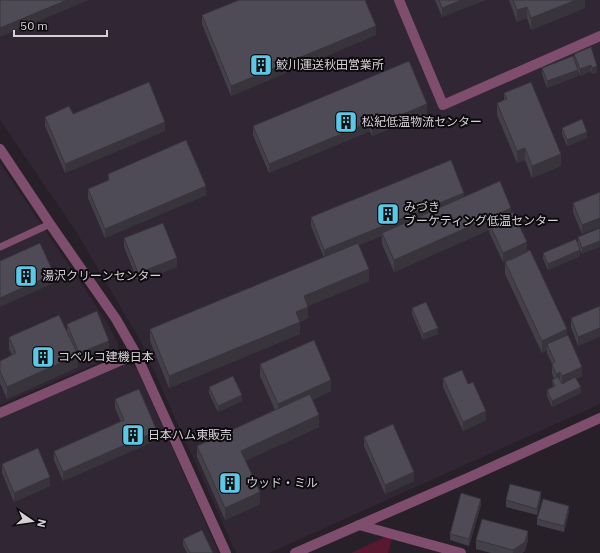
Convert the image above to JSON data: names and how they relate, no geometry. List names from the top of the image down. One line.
{"places":{"building":["鮫川運送秋田営業所","松紀低温物流センター","みづき ブーケティング低温センター","湯沢クリーンセンター","コベルコ建機日本","日本ハム東販売","ウッド・ミル"]},"scale_bar":"50 m","north":"right"}
